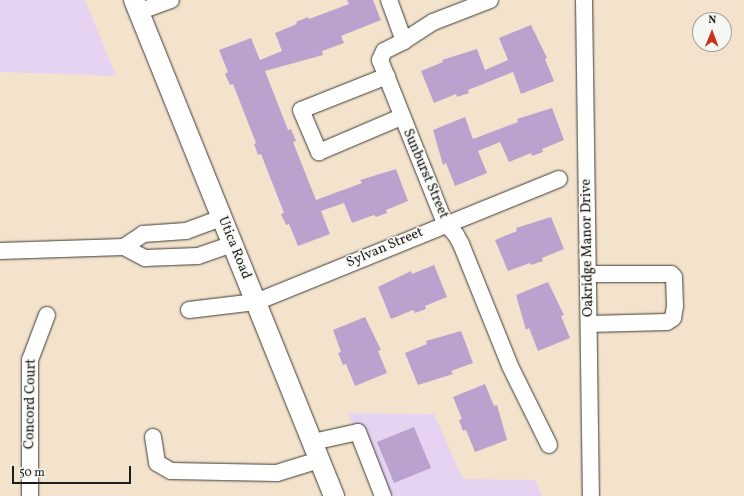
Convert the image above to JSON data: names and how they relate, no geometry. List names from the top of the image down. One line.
{"streets":{"main road":["Utica Road"],"street":["Sunburst Street","Sylvan Street","Oakridge Manor Drive","Concord Court"]},"crossings":[["Sunburst Street","Sylvan Street"],["Utica Road","Sylvan Street"]],"scale_bar":"50 m","north":"top"}
